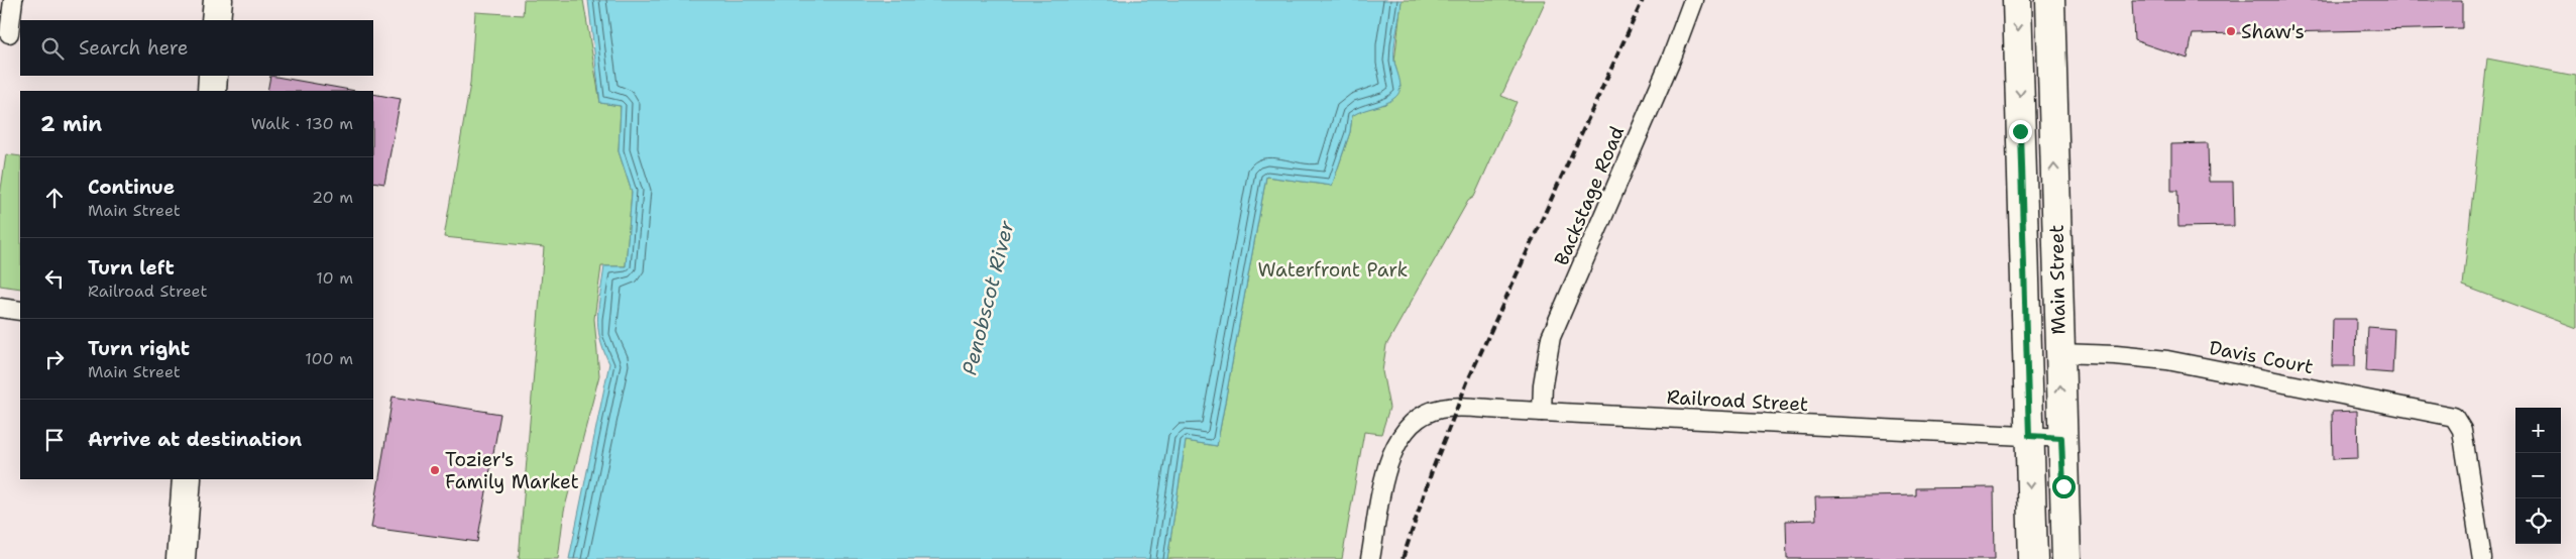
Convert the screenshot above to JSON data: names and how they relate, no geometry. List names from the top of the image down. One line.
{"streets":{"main road":["Main Street"],"street":["Backstage Road","Davis Court","Railroad Street"]},"crossings":[["Backstage Road","Railroad Street"],["Main Street","Davis Court"],["Main Street","Railroad Street"]],"water":["Penobscot River"],"parks":["Waterfront Park"],"places":["Shaw's","Tozier's Family Market"],"page":{"search":"Search here","heading":["2 min","Walk · 130 m"],"list":[["Continue","Main Street","20 m"],["Turn left","Railroad Street","10 m"],["Turn right","Main Street","100 m"],"Arrive at destination"],"map_buttons":["+","−"]}}
